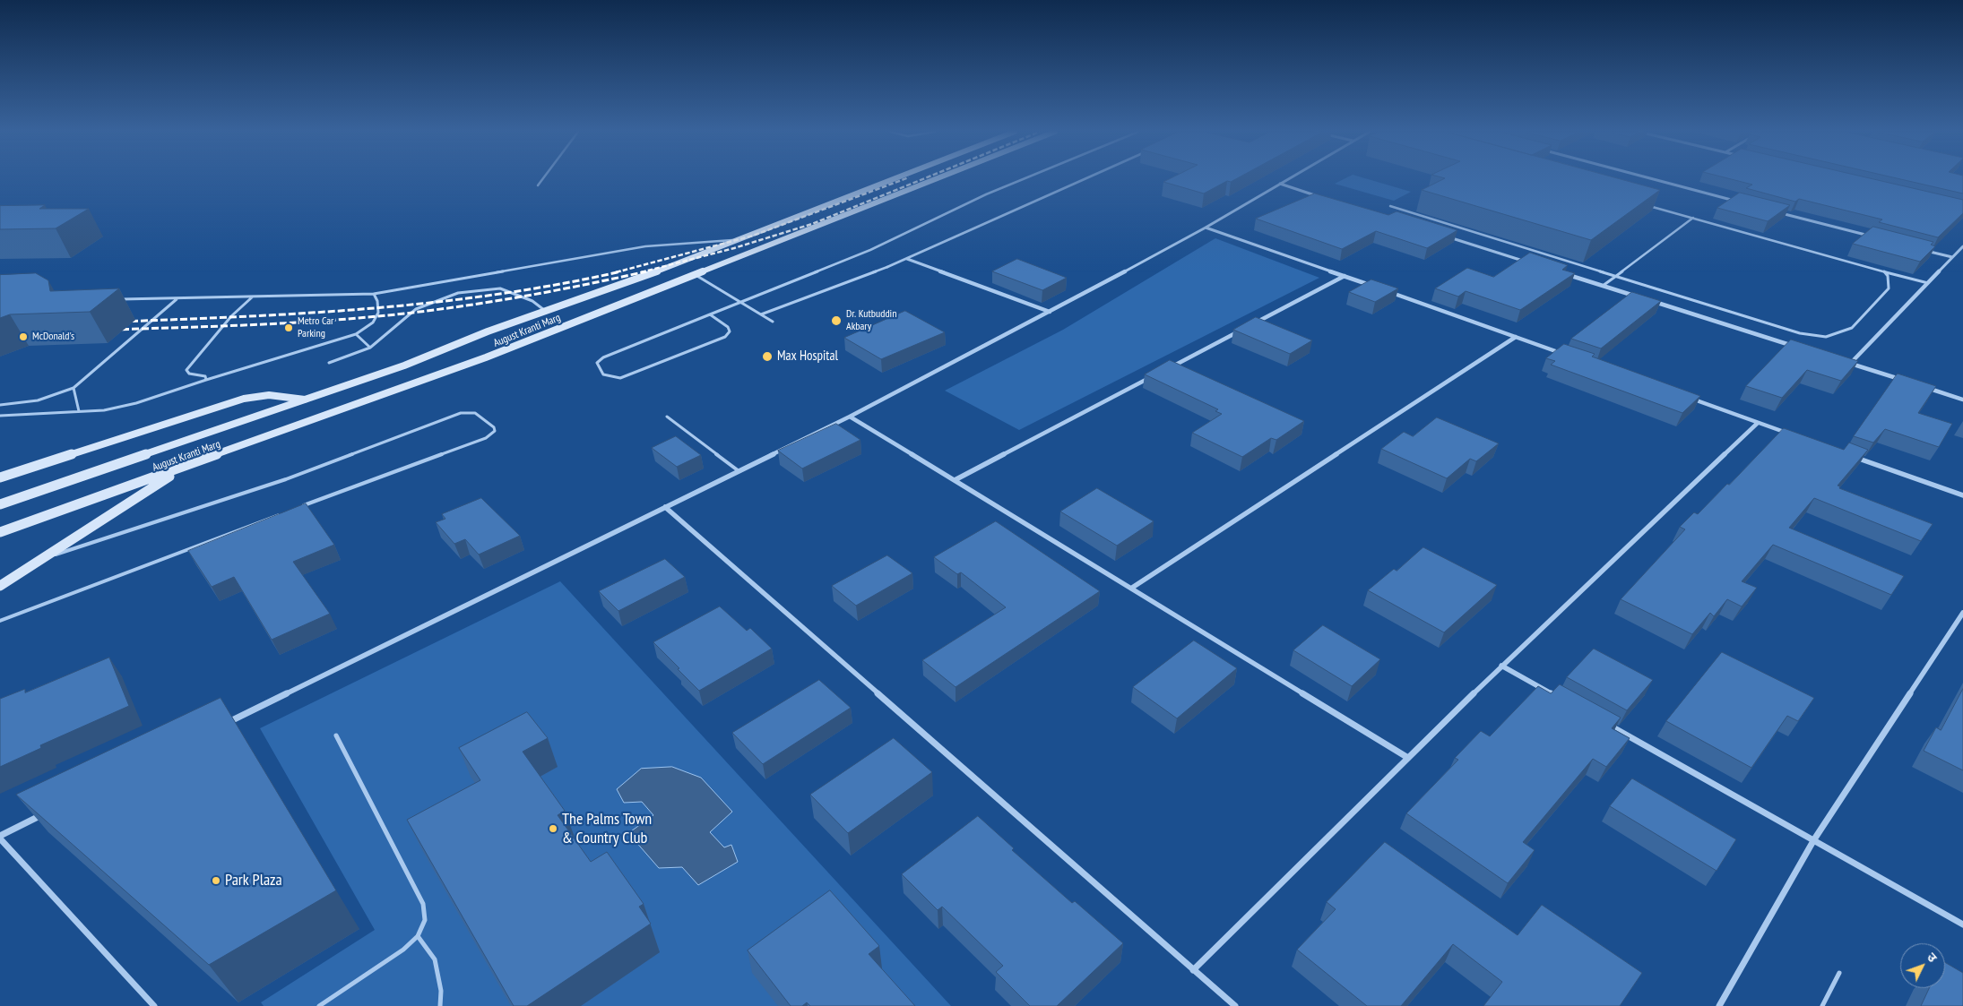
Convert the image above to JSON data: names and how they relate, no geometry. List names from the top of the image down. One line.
{"streets":{"main road":["August Kranti Marg"]},"places":["Dr. Kutbuddin Akbary","Metro Car Parking","McDonald's","Max Hospital","The Palms Town & Country Club","Park Plaza"],"north":"top right"}
